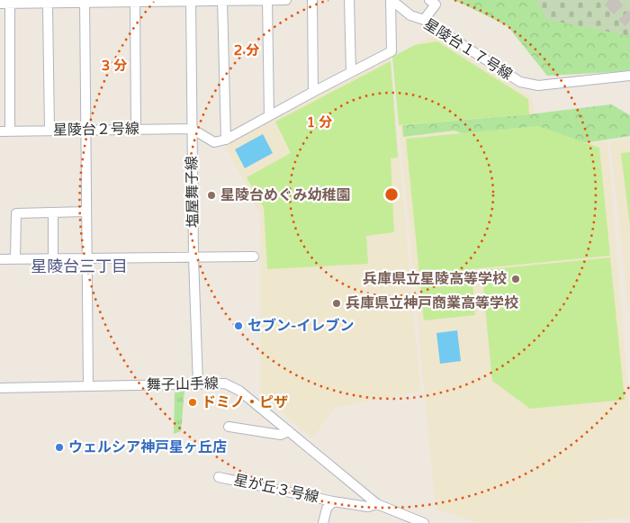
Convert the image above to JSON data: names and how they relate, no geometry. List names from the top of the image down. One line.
{"streets":{"street":["星陵台１７号線","星陵台２号線","塩屋舞子線","舞子山手線","星が丘３号線"]},"crossings":[["星陵台２号線","塩屋舞子線"],["塩屋舞子線","舞子山手線"],["舞子山手線","星が丘３号線"]],"districts":["星陵台三丁目"],"places":["星陵台めぐみ幼稚園","兵庫県立星陵高等学校","兵庫県立神戸商業高等学校","セブン-イレブン","ドミノ・ピザ","ウェルシア神戸星ヶ丘店"],"rings":["2 分","3 分","1 分"]}
